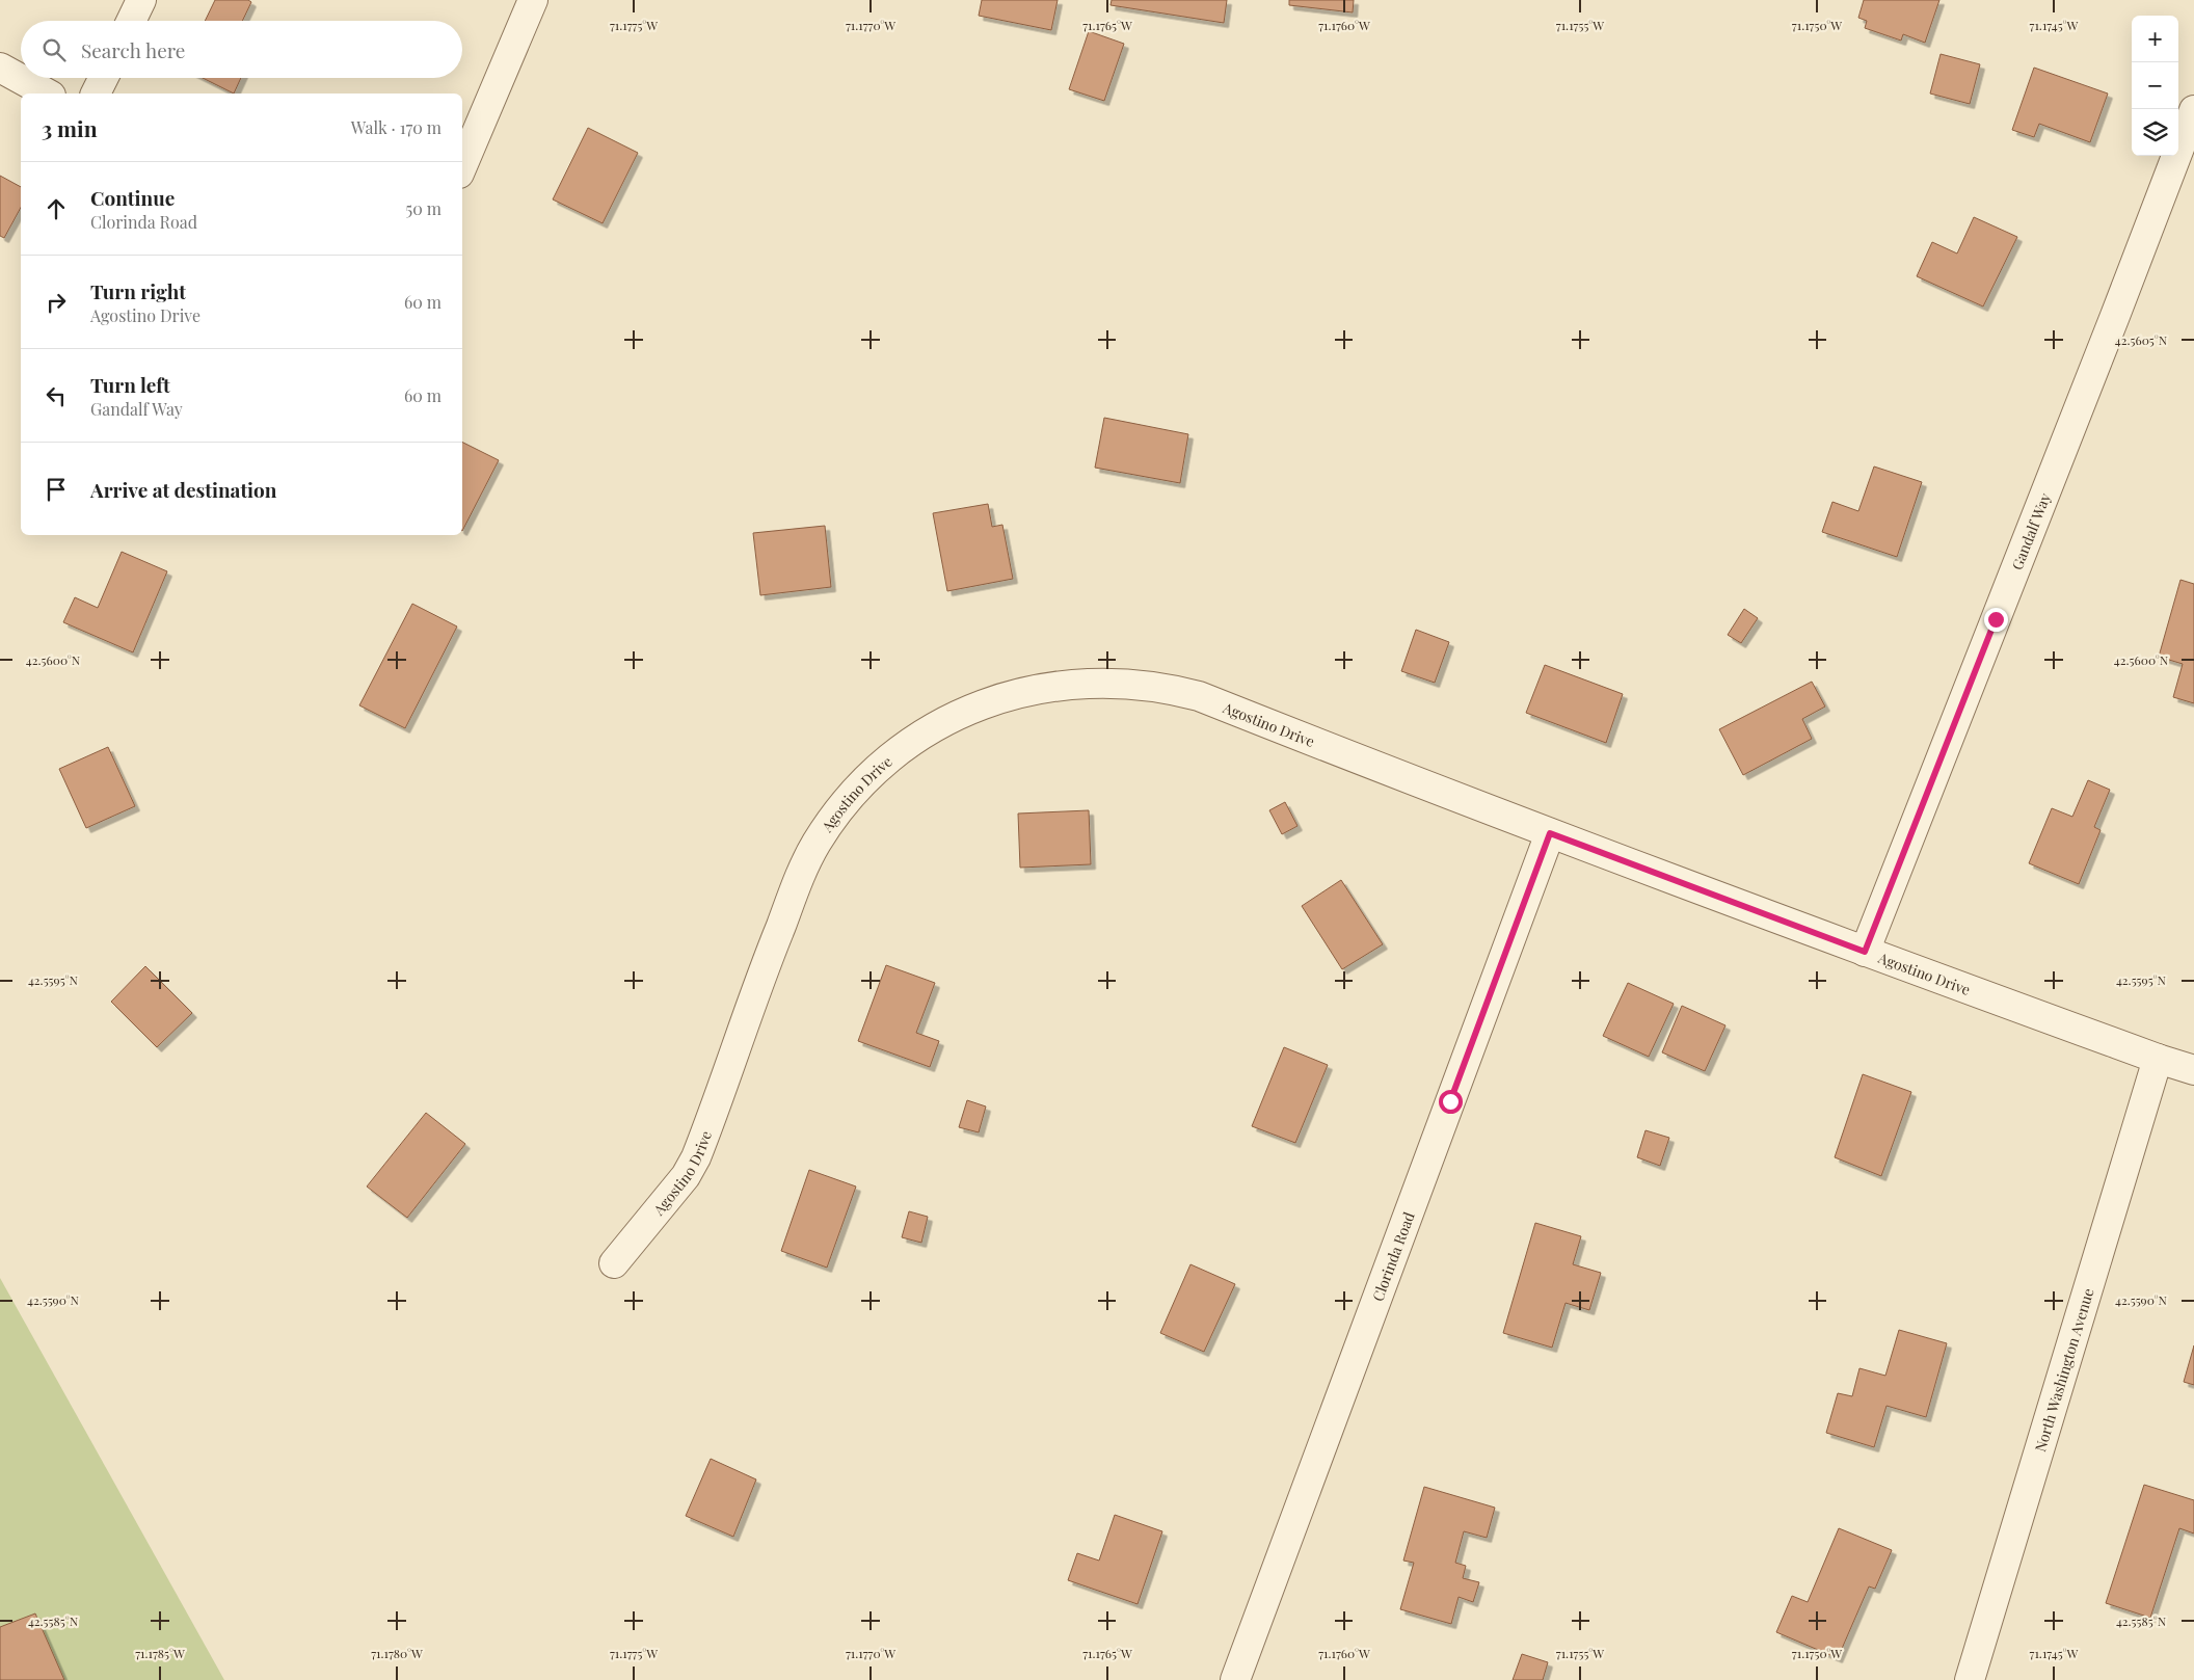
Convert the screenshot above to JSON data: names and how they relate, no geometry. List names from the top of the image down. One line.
{"streets":{"street":["Gandalf Way","Agostino Drive","Clorinda Road","North Washington Avenue"]},"crossings":[["Gandalf Way","Agostino Drive"],["Agostino Drive","Clorinda Road"],["Agostino Drive","North Washington Avenue"]],"page":{"map_buttons":["+","−"],"search":"Search here","heading":["3 min","Walk · 170 m"],"list":[["Continue","Clorinda Road","50 m"],["Turn right","Agostino Drive","60 m"],["Turn left","Gandalf Way","60 m"],"Arrive at destination"]},"coordinates":["71.1775°W","71.1770°W","71.1765°W","71.1760°W","71.1755°W","71.1750°W","71.1745°W","42.5605°N","42.5600°N","42.5595°N","42.5590°N","42.5585°N","71.1785°W","71.1780°W"]}
